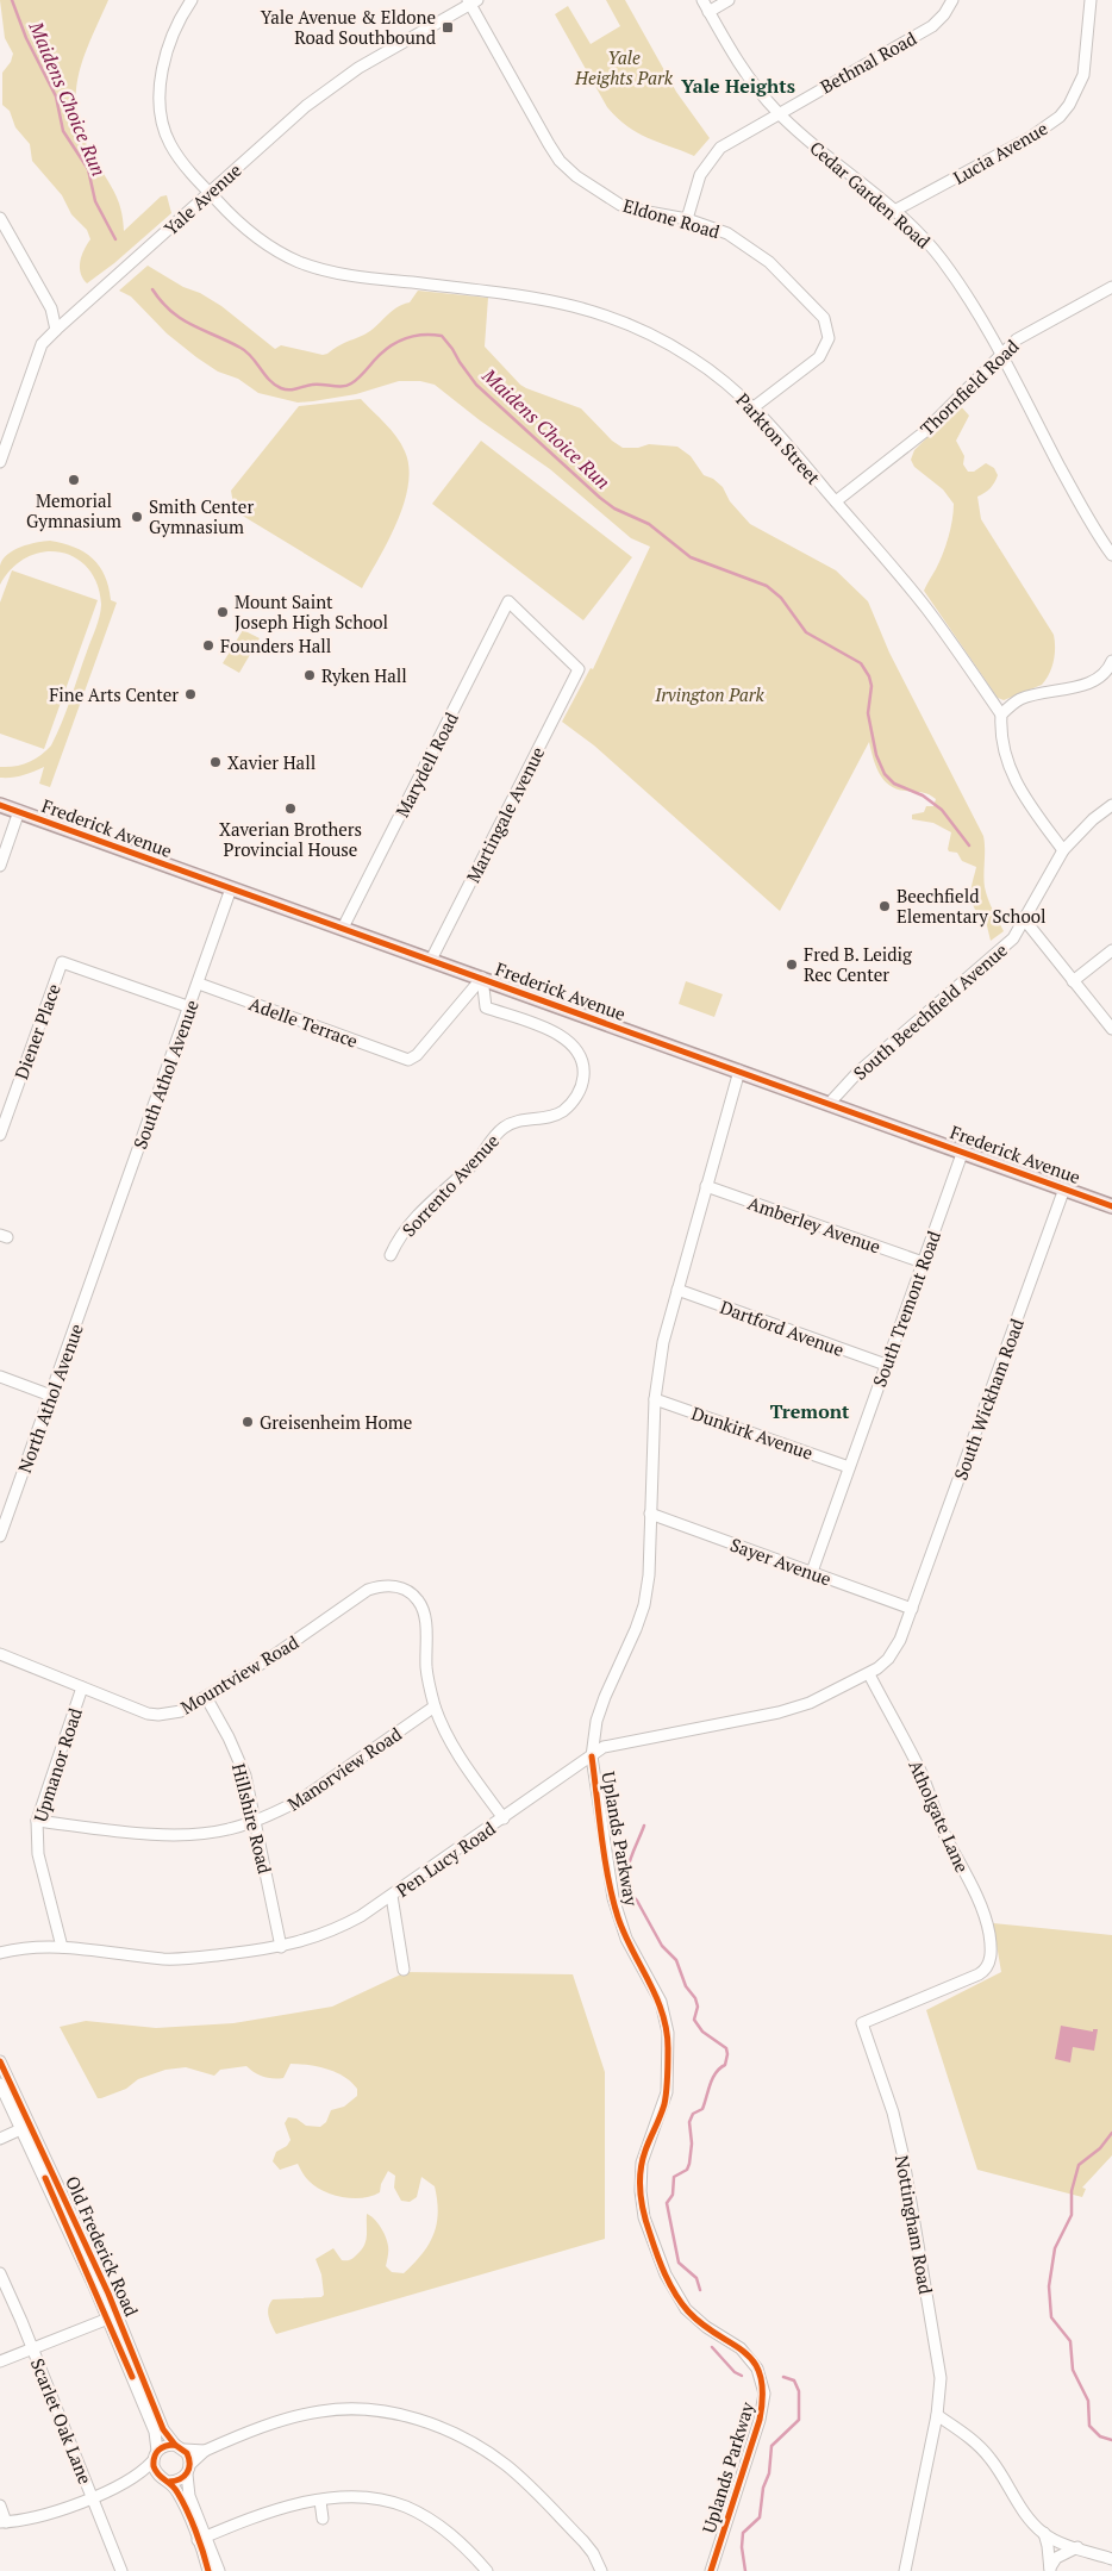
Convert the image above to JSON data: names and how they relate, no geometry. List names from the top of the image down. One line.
{"streets":{"main road":["Frederick Avenue"],"street":["Bethnal Road","Lucia Avenue","Cedar Garden Road","Yale Avenue","Eldone Road","Thornfield Road","Parkton Street","Marydell Road","Martingale Avenue","South Beechfield Avenue","Adelle Terrace","Diener Place","South Athol Avenue","Sorrento Avenue","Amberley Avenue","South Tremont Road","Dartford Avenue","North Athol Avenue","South Wickham Road","Dunkirk Avenue","Sayer Avenue","Mountview Road","Upmanor Road","Manorview Road","Atholgate Lane","Hillshire Road","Uplands Parkway","Pen Lucy Road","Nottingham Road","Old Frederick Road","Scarlet Oak Lane"]},"crossings":[["Bethnal Road","Cedar Garden Road"],["Bethnal Road","Eldone Road"],["Lucia Avenue","Cedar Garden Road"],["Cedar Garden Road","Thornfield Road"],["Yale Avenue","Eldone Road"],["Yale Avenue","Parkton Street"],["Eldone Road","Parkton Street"],["Thornfield Road","Parkton Street"],["Marydell Road","Martingale Avenue"],["Marydell Road","Frederick Avenue"],["Martingale Avenue","Frederick Avenue"],["Frederick Avenue","South Beechfield Avenue"],["Frederick Avenue","Adelle Terrace"],["Frederick Avenue","South Athol Avenue"],["Frederick Avenue","Sorrento Avenue"],["Frederick Avenue","South Tremont Road"],["Frederick Avenue","South Wickham Road"],["Adelle Terrace","South Athol Avenue"],["Adelle Terrace","Sorrento Avenue"],["Diener Place","South Athol Avenue"],["South Athol Avenue","North Athol Avenue"],["Amberley Avenue","South Tremont Road"],["South Tremont Road","Dartford Avenue"],["South Tremont Road","Dunkirk Avenue"],["South Tremont Road","Sayer Avenue"],["South Wickham Road","Sayer Avenue"],["South Wickham Road","Atholgate Lane"],["South Wickham Road","Pen Lucy Road"],["Dunkirk Avenue","Uplands Parkway"],["Sayer Avenue","Uplands Parkway"],["Mountview Road","Upmanor Road"],["Mountview Road","Manorview Road"],["Mountview Road","Hillshire Road"],["Upmanor Road","Manorview Road"],["Upmanor Road","Pen Lucy Road"],["Manorview Road","Hillshire Road"],["Atholgate Lane","Pen Lucy Road"],["Atholgate Lane","Nottingham Road"],["Hillshire Road","Pen Lucy Road"],["Uplands Parkway","Pen Lucy Road"]],"districts":["Yale Heights","Tremont"],"water":["Maidens Choice Run"],"parks":["Yale Heights Park","Irvington Park"],"places":{"transit":["Yale Avenue & Eldone Road Southbound"],"other":["Memorial Gymnasium","Smith Center Gymnasium","Mount Saint Joseph High School","Founders Hall","Ryken Hall","Fine Arts Center","Xavier Hall","Xaverian Brothers Provincial House","Beechfield Elementary School","Fred B. Leidig Rec Center","Greisenheim Home"]}}
